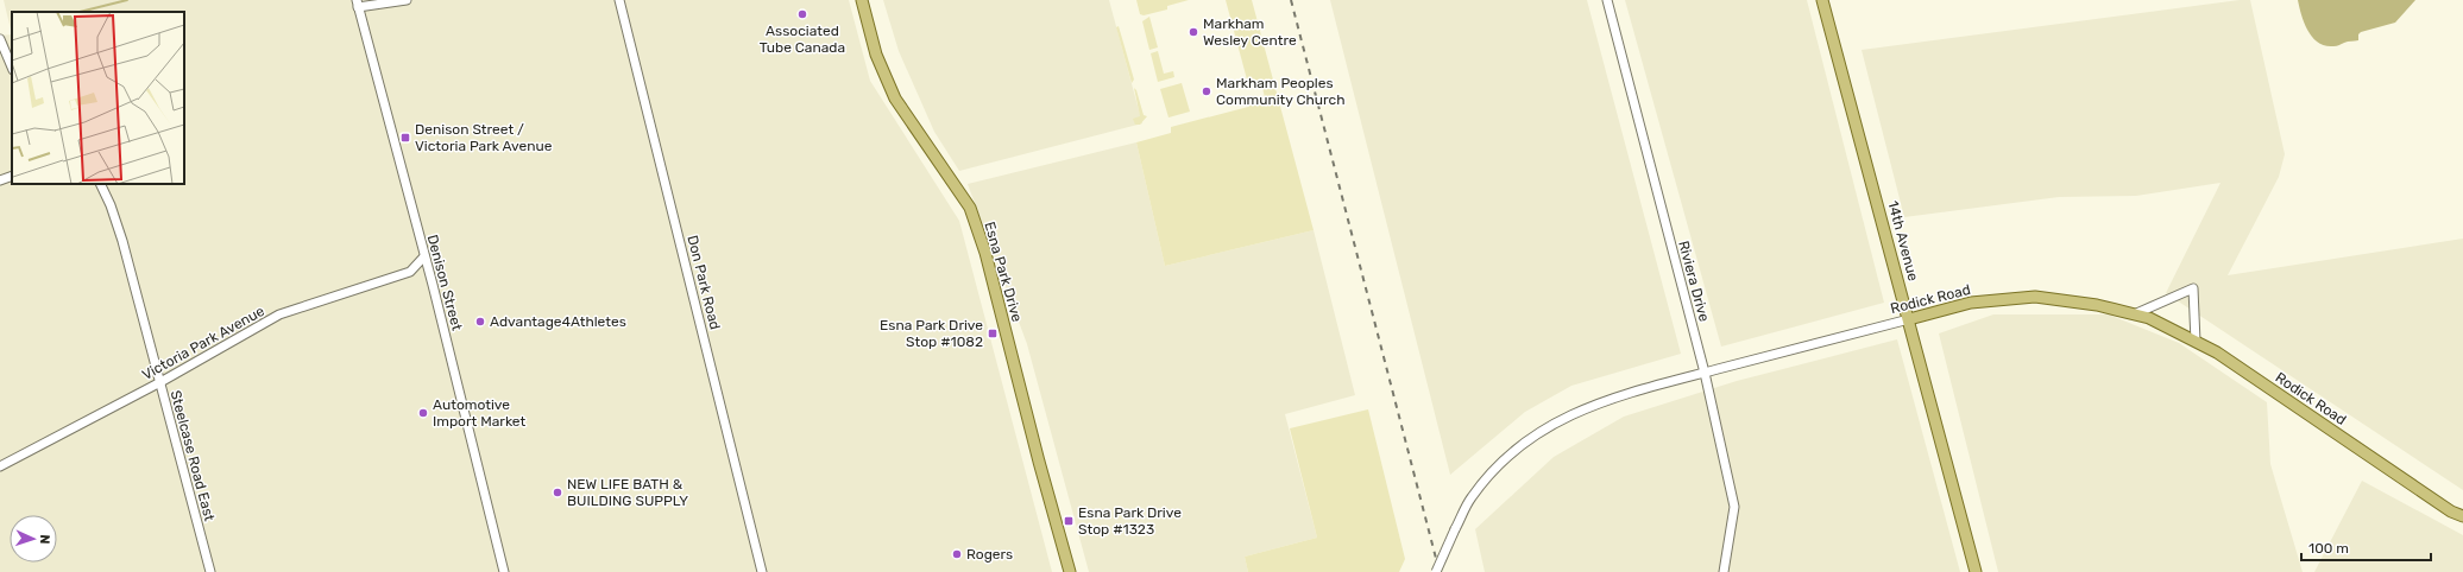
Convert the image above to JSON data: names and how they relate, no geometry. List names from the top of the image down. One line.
{"streets":{"main road":["14th Avenue","Esna Park Drive","Rodick Road"],"street":["Riviera Drive","Denison Street","Don Park Road","Victoria Park Avenue","Steelcase Road East"]},"crossings":[["14th Avenue","Rodick Road"],["Riviera Drive","Rodick Road"],["Denison Street","Victoria Park Avenue"],["Victoria Park Avenue","Steelcase Road East"]],"places":{"other":["Associated Tube Canada","Markham Wesley Centre","Markham Peoples Community Church","Advantage4Athletes","Automotive Import Market","NEW LIFE BATH & BUILDING SUPPLY","Rogers"],"transit":["Denison Street / Victoria Park Avenue","Esna Park Drive Stop #1082","Esna Park Drive Stop #1323"]},"scale_bar":"100 m","north":"right"}
